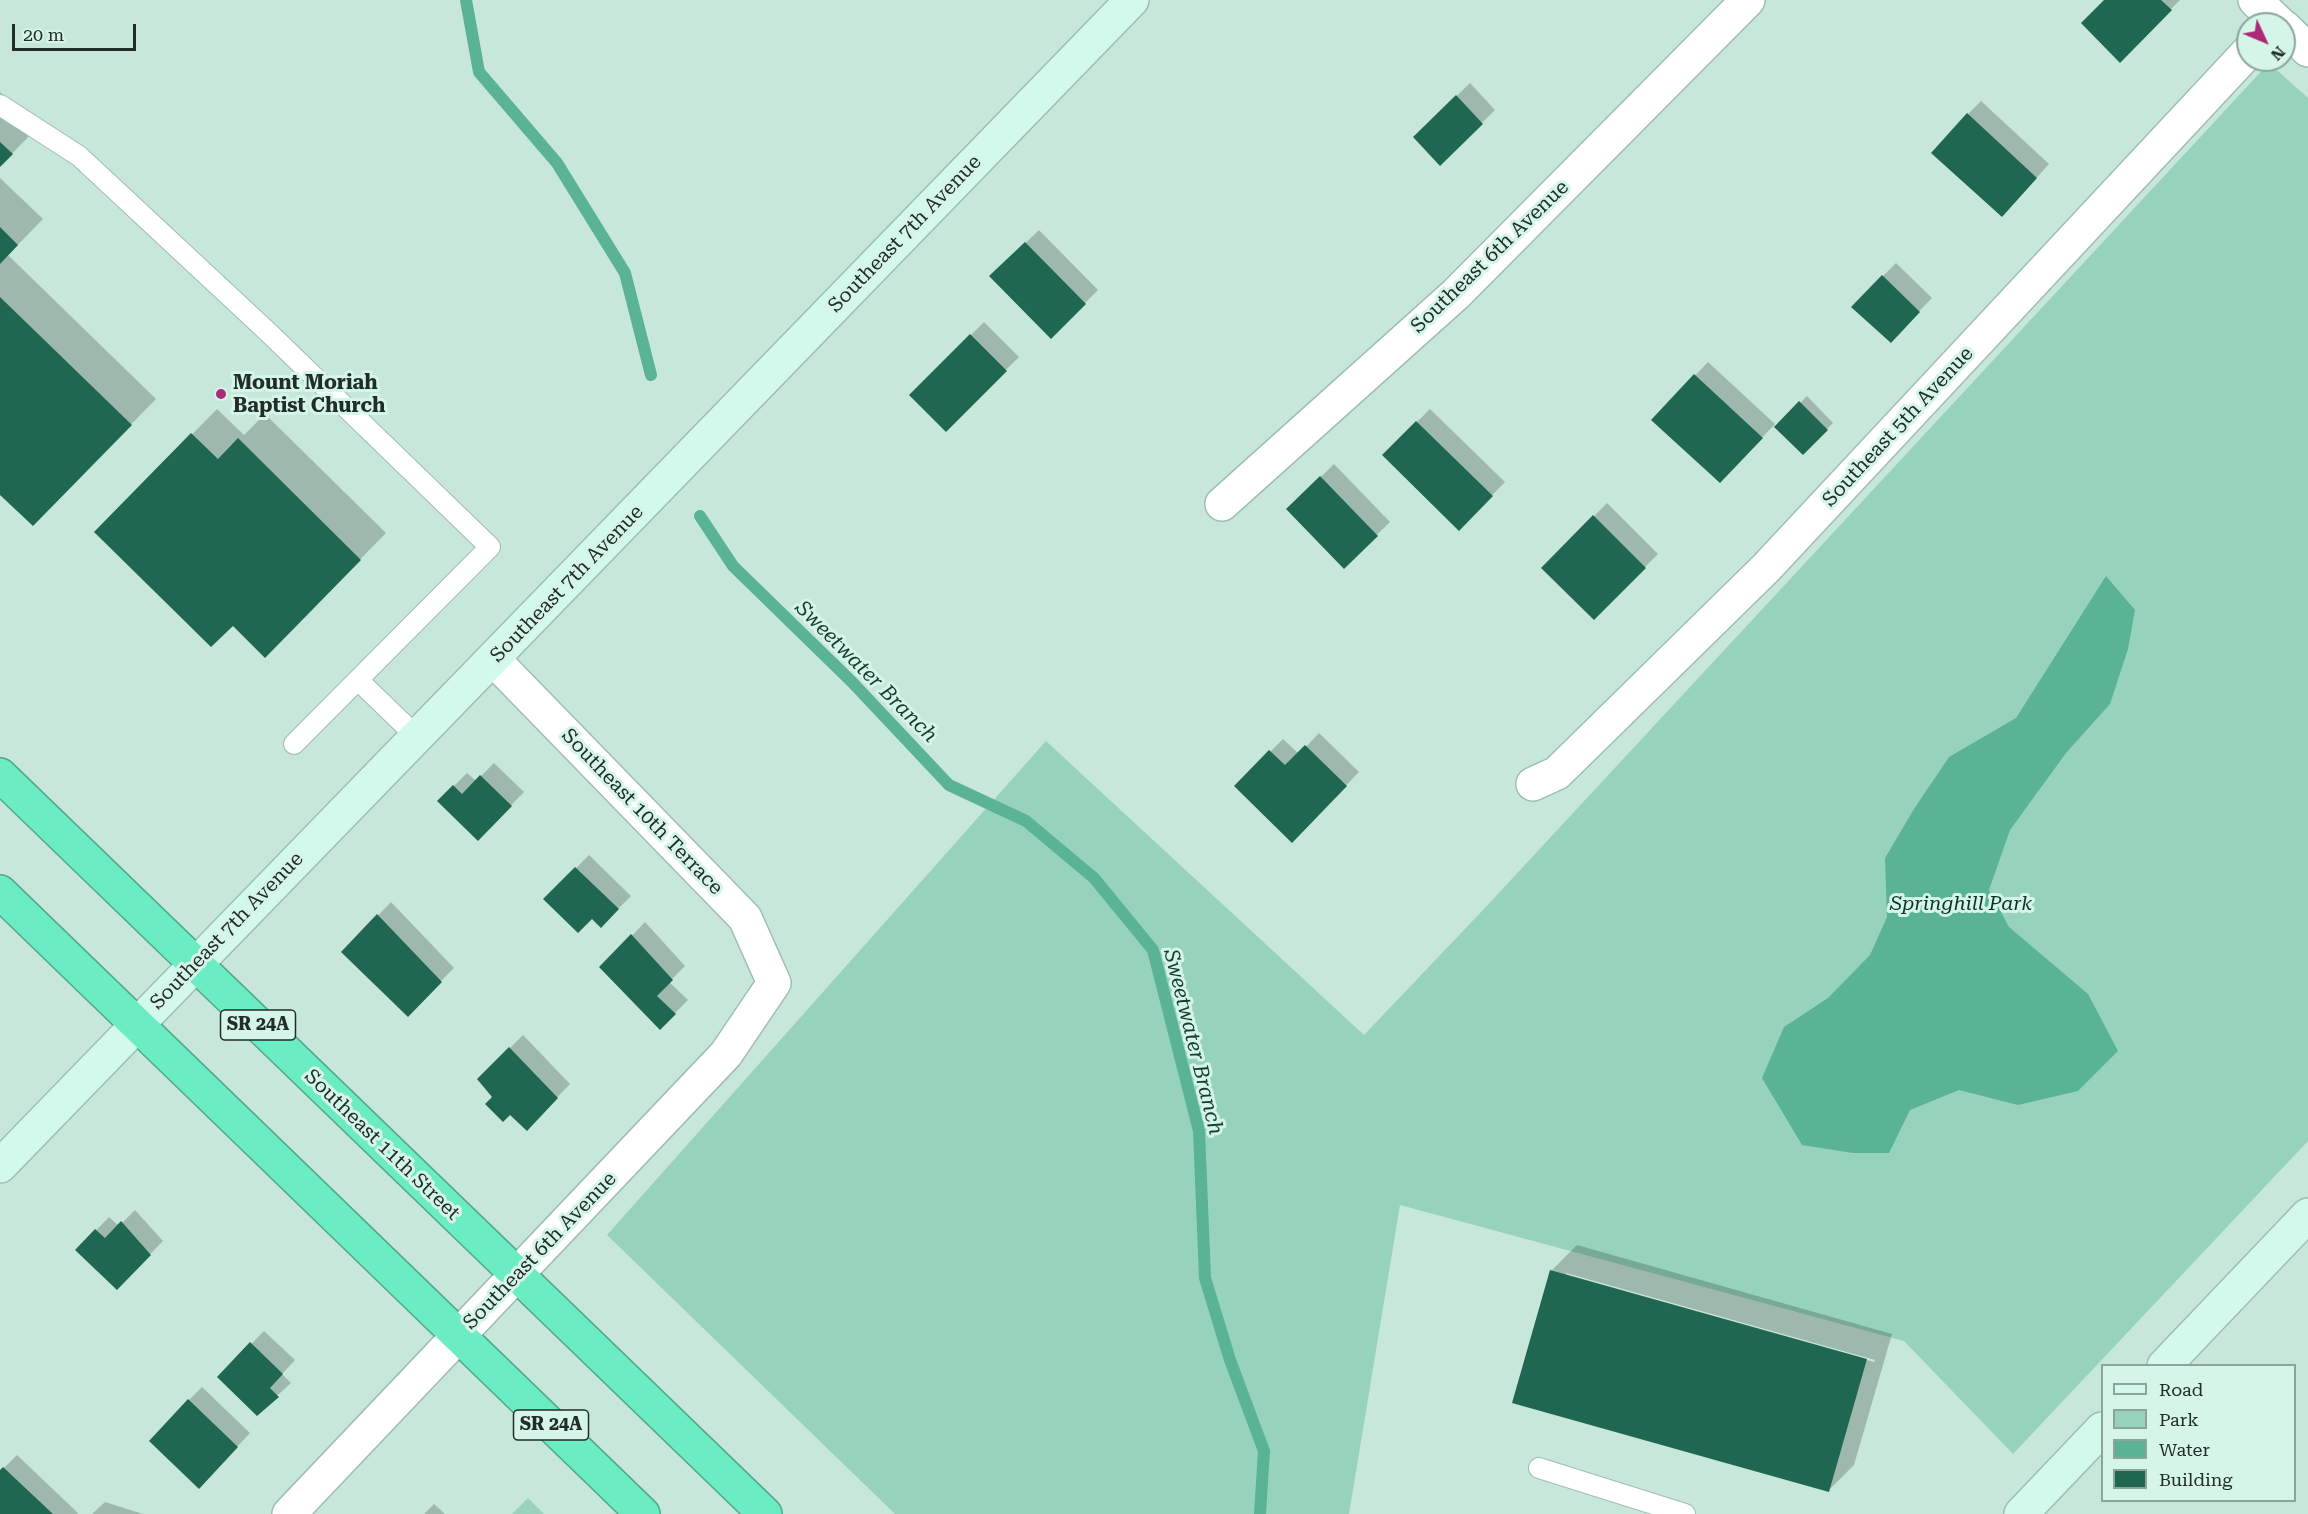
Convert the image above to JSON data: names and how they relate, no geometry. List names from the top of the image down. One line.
{"streets":{"highway":["SR 24A","Southeast 11th Street"],"street":["Southeast 7th Avenue","Southeast 6th Avenue","Southeast 5th Avenue","Southeast 10th Terrace"]},"crossings":[["Southeast 7th Avenue","Southeast 10th Terrace"],["Southeast 7th Avenue","SR 24A"],["Southeast 7th Avenue","Southeast 11th Street"],["Southeast 6th Avenue","Southeast 10th Terrace"],["Southeast 6th Avenue","SR 24A"],["Southeast 6th Avenue","Southeast 11th Street"]],"water":["Sweetwater Branch"],"parks":["Springhill Park"],"places":["Mount Moriah Baptist Church"],"legend":["Road","Park","Water","Building"],"scale_bar":"20 m","north":"bottom right"}
